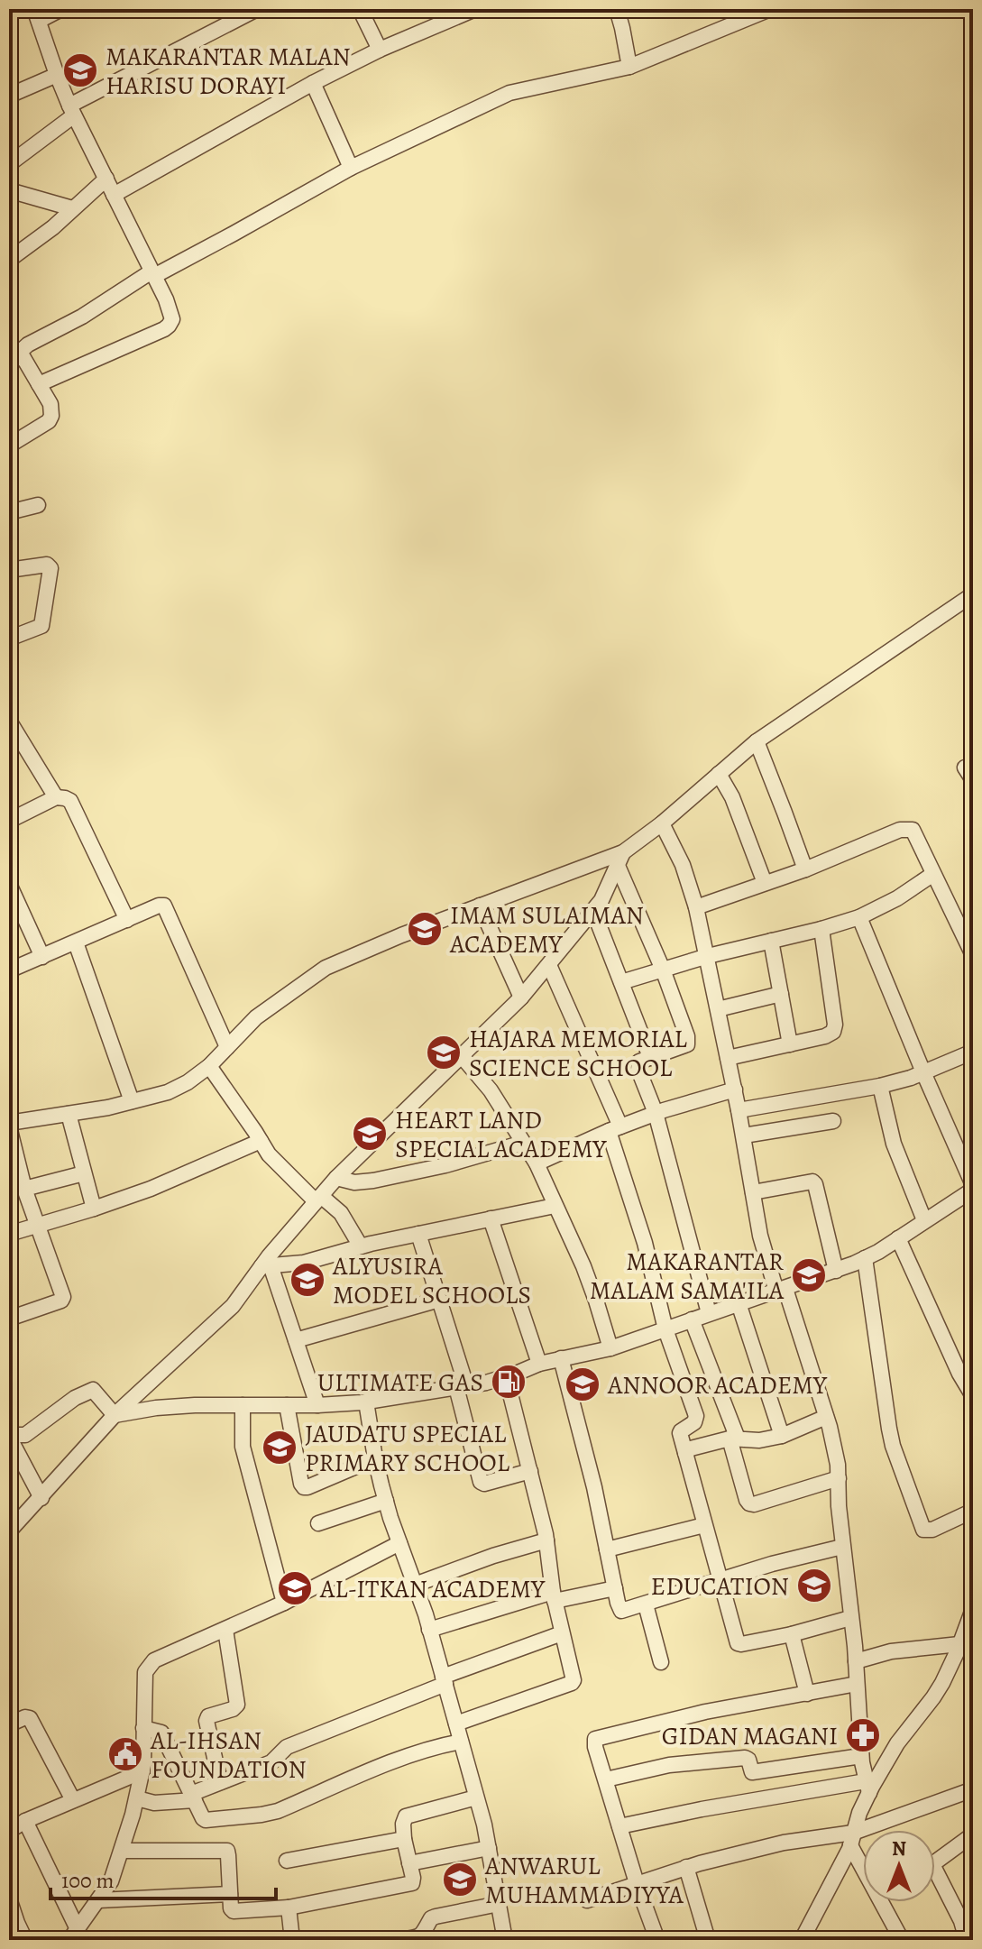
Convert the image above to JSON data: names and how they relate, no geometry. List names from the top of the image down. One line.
{"places":{"school or university":["MAKARANTAR MALAN HARISU DORAYI","IMAM SULAIMAN ACADEMY","HAJARA MEMORIAL SCIENCE SCHOOL","HEART LAND SPECIAL ACADEMY","MAKARANTAR MALAM SAMA'ILA","ALYUSIRA MODEL SCHOOLS","ANNOOR ACADEMY","JAUDATU SPECIAL PRIMARY SCHOOL","EDUCATION","AL-ITKAN ACADEMY","ANWARUL MUHAMMADIYYA"],"fuel station":["ULTIMATE GAS"],"pharmacy":["GIDAN MAGANI"],"public building":["AL-IHSAN FOUNDATION"]},"scale_bar":"100 m","north":"top"}
